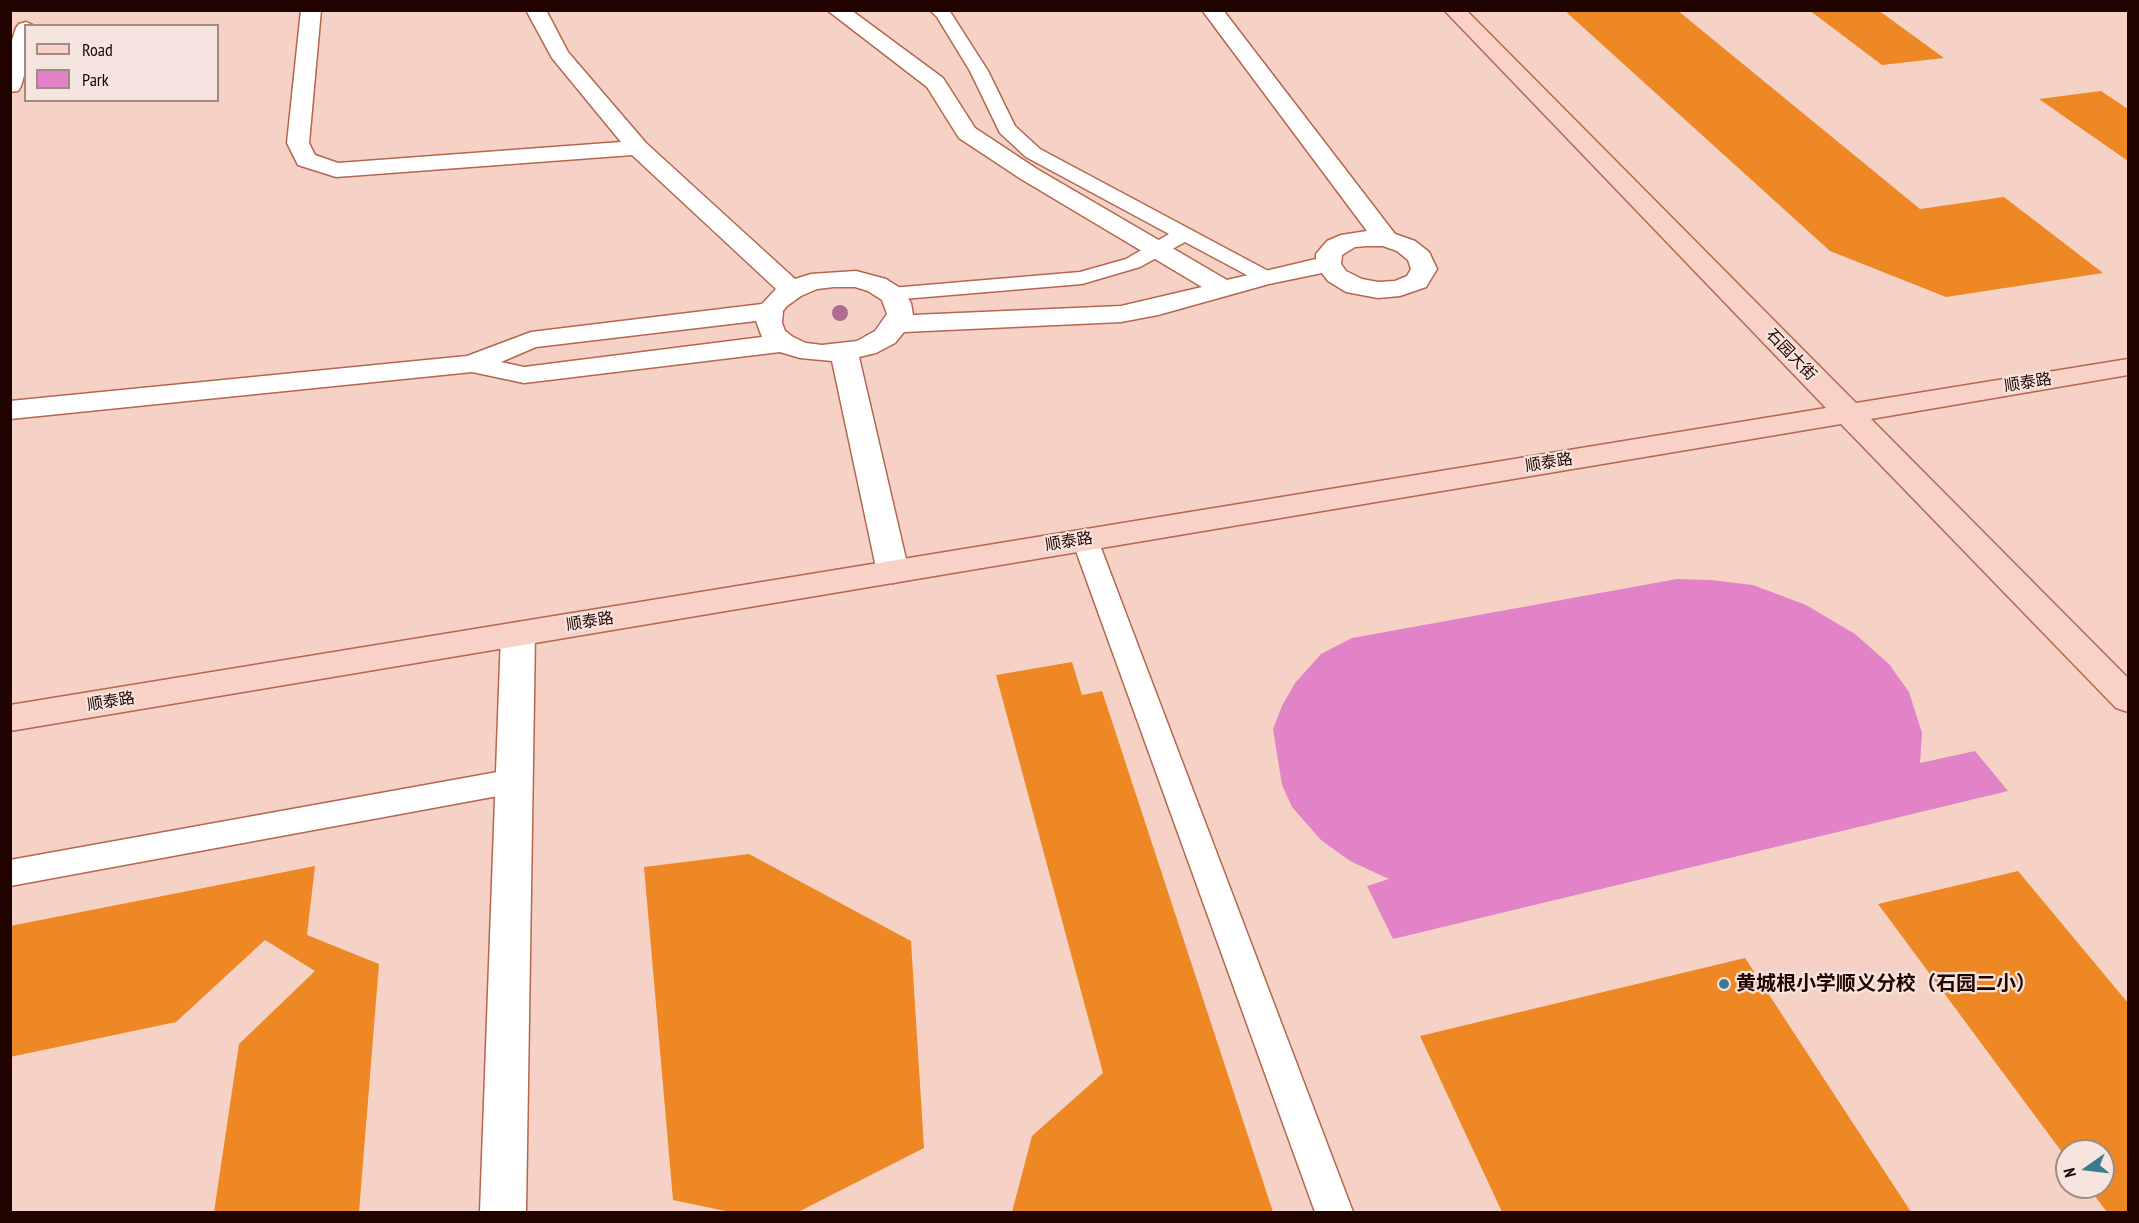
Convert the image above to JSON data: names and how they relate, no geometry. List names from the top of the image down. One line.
{"streets":{"street":["石园大街","顺泰路"]},"crossings":[["石园大街","顺泰路"]],"places":["黄城根小学顺义分校（石园二小）"],"legend":["Road","Park"],"north":"left"}
